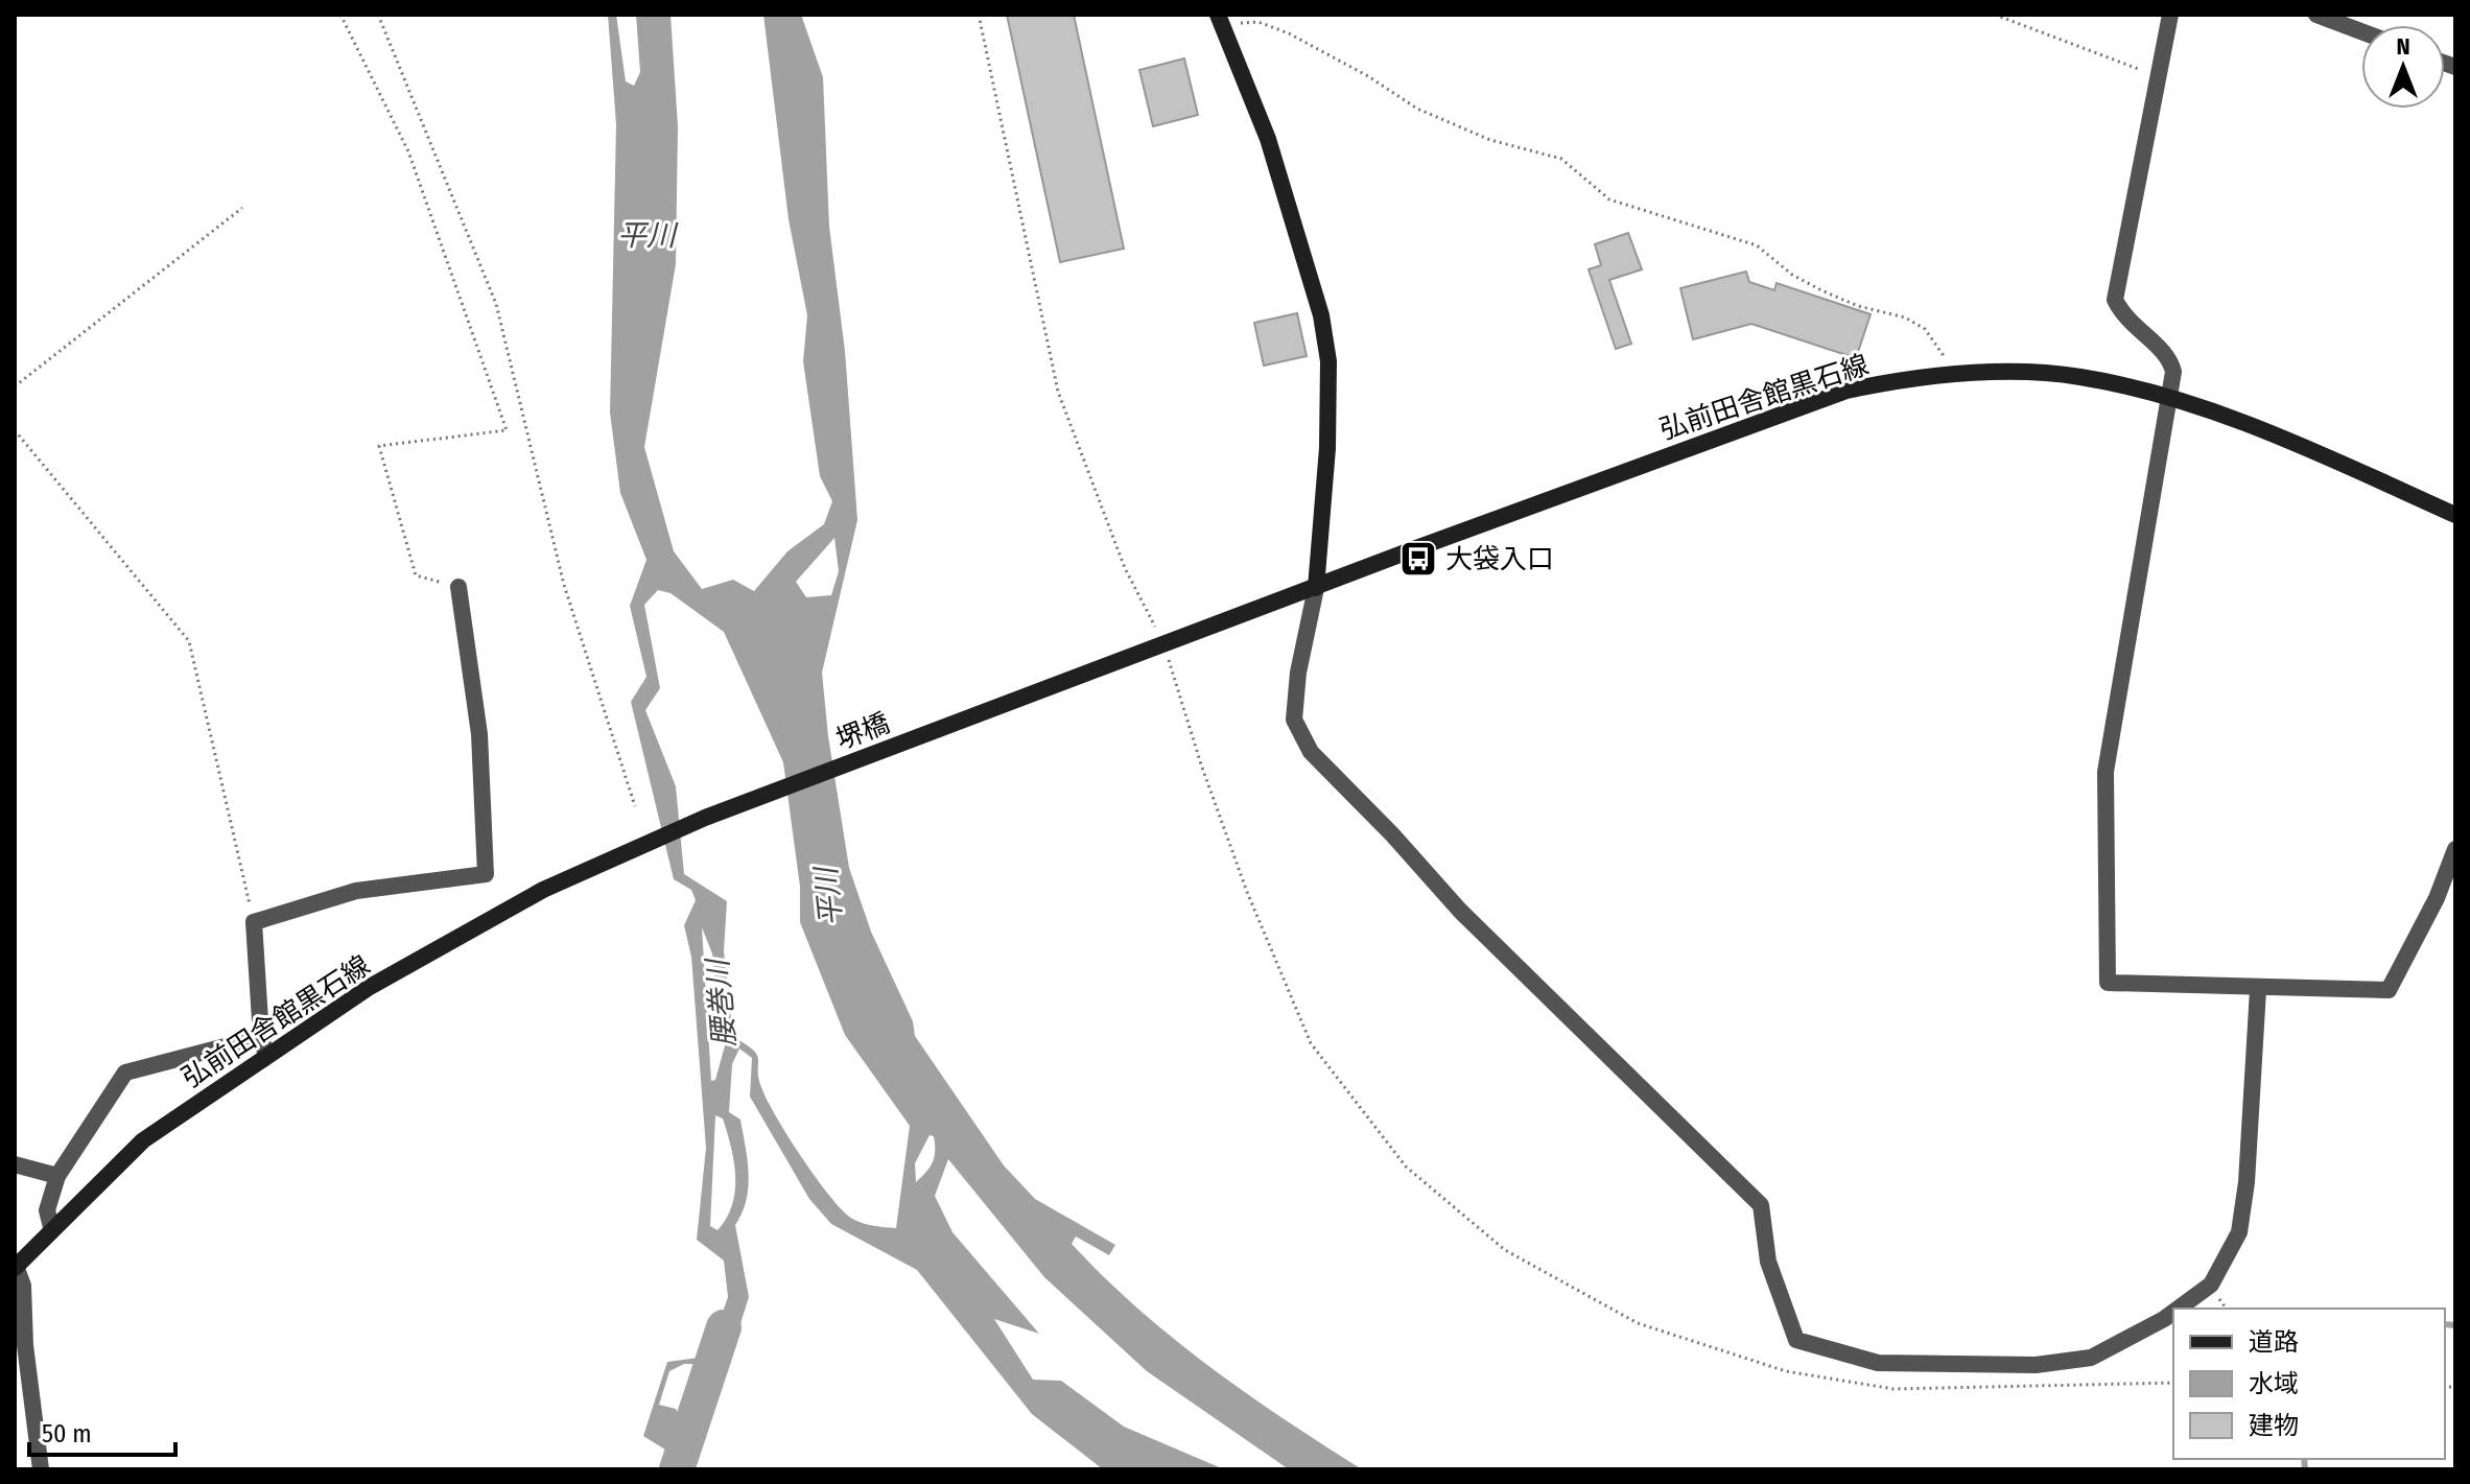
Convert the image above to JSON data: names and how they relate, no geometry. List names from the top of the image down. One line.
{"streets":{"main road":["弘前田舎館黒石線","堺橋"]},"crossings":[["弘前田舎館黒石線","堺橋"]],"water":["平川","腰巻川"],"places":{"bus stop":["大袋入口"]},"legend":["道路","水域","建物"],"scale_bar":"50 m","north":"top"}
